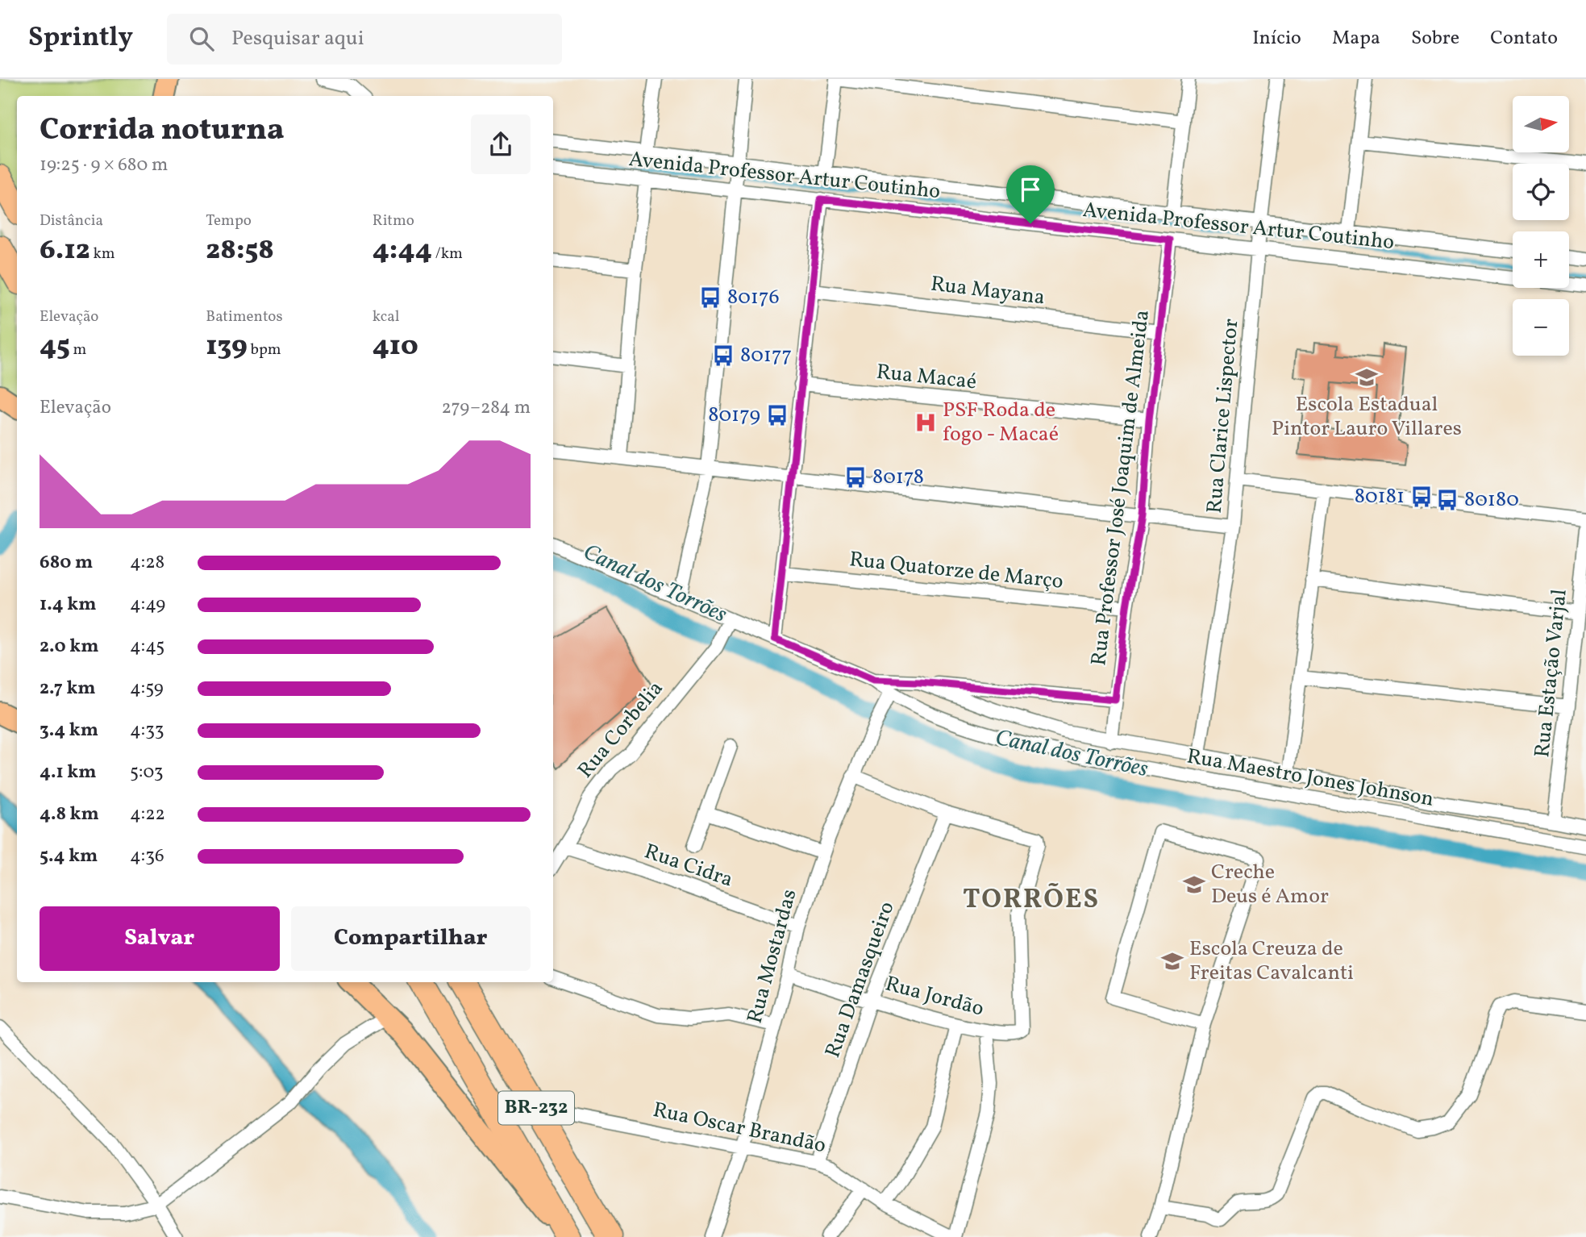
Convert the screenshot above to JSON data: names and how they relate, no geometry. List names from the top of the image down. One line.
{"streets":{"highway":["BR-232"],"street":["Avenida Professor Artur Coutinho","Rua Mayana","Rua Macaé","Rua Clarice Lispector","Rua Professor José Joaquim de Almeida","Rua Quatorze de Março","Rua Estação Varjal","Rua Corbelia","Rua Maestro Jones Johnson","Rua Cidra","Rua Mostardas","Rua Damasqueiro","Rua Jordão","Rua Oscar Brandão"]},"crossings":[["Avenida Professor Artur Coutinho","Rua Clarice Lispector"],["Avenida Professor Artur Coutinho","Rua Professor José Joaquim de Almeida"],["Rua Mayana","Rua Professor José Joaquim de Almeida"],["Rua Macaé","Rua Professor José Joaquim de Almeida"],["Rua Clarice Lispector","Rua Maestro Jones Johnson"],["Rua Professor José Joaquim de Almeida","Rua Quatorze de Março"],["Rua Professor José Joaquim de Almeida","Rua Maestro Jones Johnson"],["Rua Estação Varjal","Rua Maestro Jones Johnson"],["Rua Corbelia","Rua Maestro Jones Johnson"],["Rua Corbelia","Rua Cidra"],["Rua Maestro Jones Johnson","Rua Mostardas"],["Rua Cidra","Rua Mostardas"],["Rua Mostardas","Rua Jordão"],["Rua Mostardas","Rua Oscar Brandão"],["Rua Damasqueiro","Rua Jordão"],["Rua Damasqueiro","Rua Oscar Brandão"],["BR-232","Rua Oscar Brandão"]],"districts":["TORRÕES"],"water":["Canal dos Torrões"],"places":{"bus stop":["80176","80177","80179","80178","80181","80180"],"school or university":["Escola Estadual Pintor Lauro Villares","Creche Deus é Amor","Escola Creuza de Freitas Cavalcanti"],"hospital":["PSF Roda de fogo - Macaé"]},"north":"right","page":{"header":"Sprintly","search":"Pesquisar aqui","nav":["Início","Mapa","Sobre","Contato"],"map_buttons":["+","−"],"heading":["Corrida noturna","19:25 · 9 × 680 m"],"stats":[["Distância","6.12 km"],["Tempo","28:58"],["Ritmo","4:44 /km"],["Elevação","45 m"],["Batimentos","139 bpm"],["kcal","410"]],"chart":["Elevação","279–284 m"],"list":[{"name":"680 m","note":"4:28"},{"name":"1.4 km","note":"4:49"},{"name":"2.0 km","note":"4:45"},{"name":"2.7 km","note":"4:59"},{"name":"3.4 km","note":"4:33"},{"name":"4.1 km","note":"5:03"},{"name":"4.8 km","note":"4:22"},{"name":"5.4 km","note":"4:36"}],"buttons":["Salvar","Compartilhar"]}}
